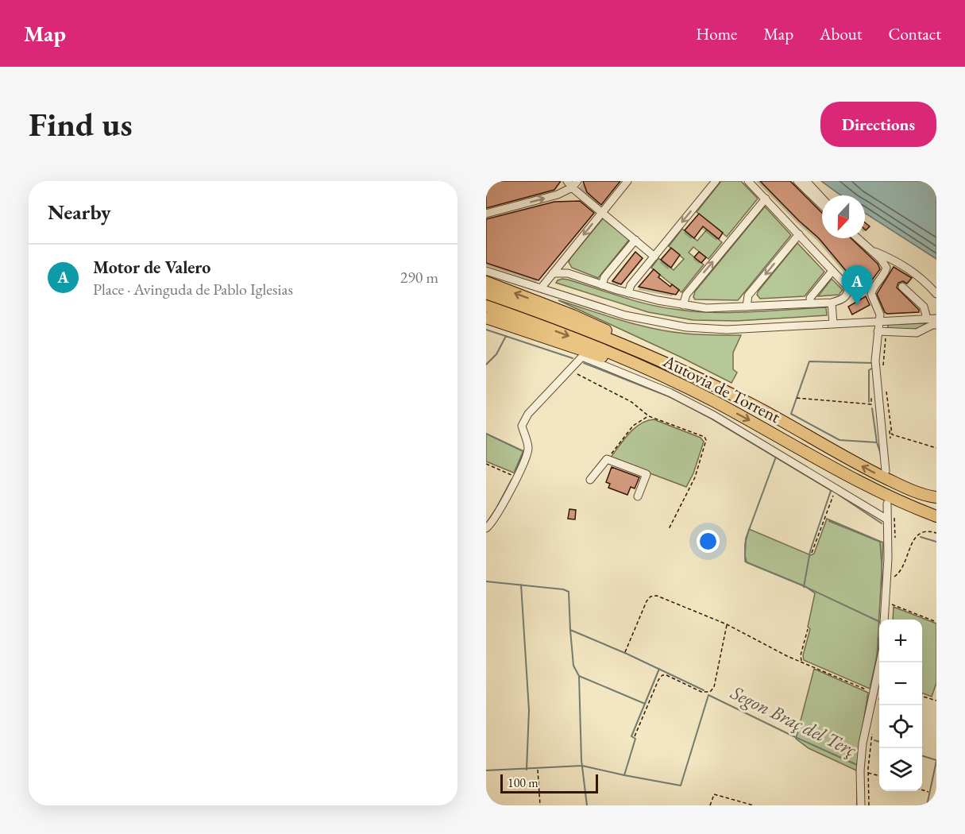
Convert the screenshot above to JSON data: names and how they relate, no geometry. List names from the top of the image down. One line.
{"streets":{"highway":["Autovia de Torrent"]},"water":["Segon Braç del Terç"],"scale_bar":"100 m","north":"bottom","page":{"header":"Map","nav":["Home","Map","About","Contact"],"buttons":"Directions","title":"Find us","heading":"Nearby","list":[{"mark":"A","name":"Motor de Valero","note":"Place · Avinguda de Pablo Iglesias","value":"290 m"}],"pins":"A","map_buttons":["+","−"],"scale":"100 m"}}
